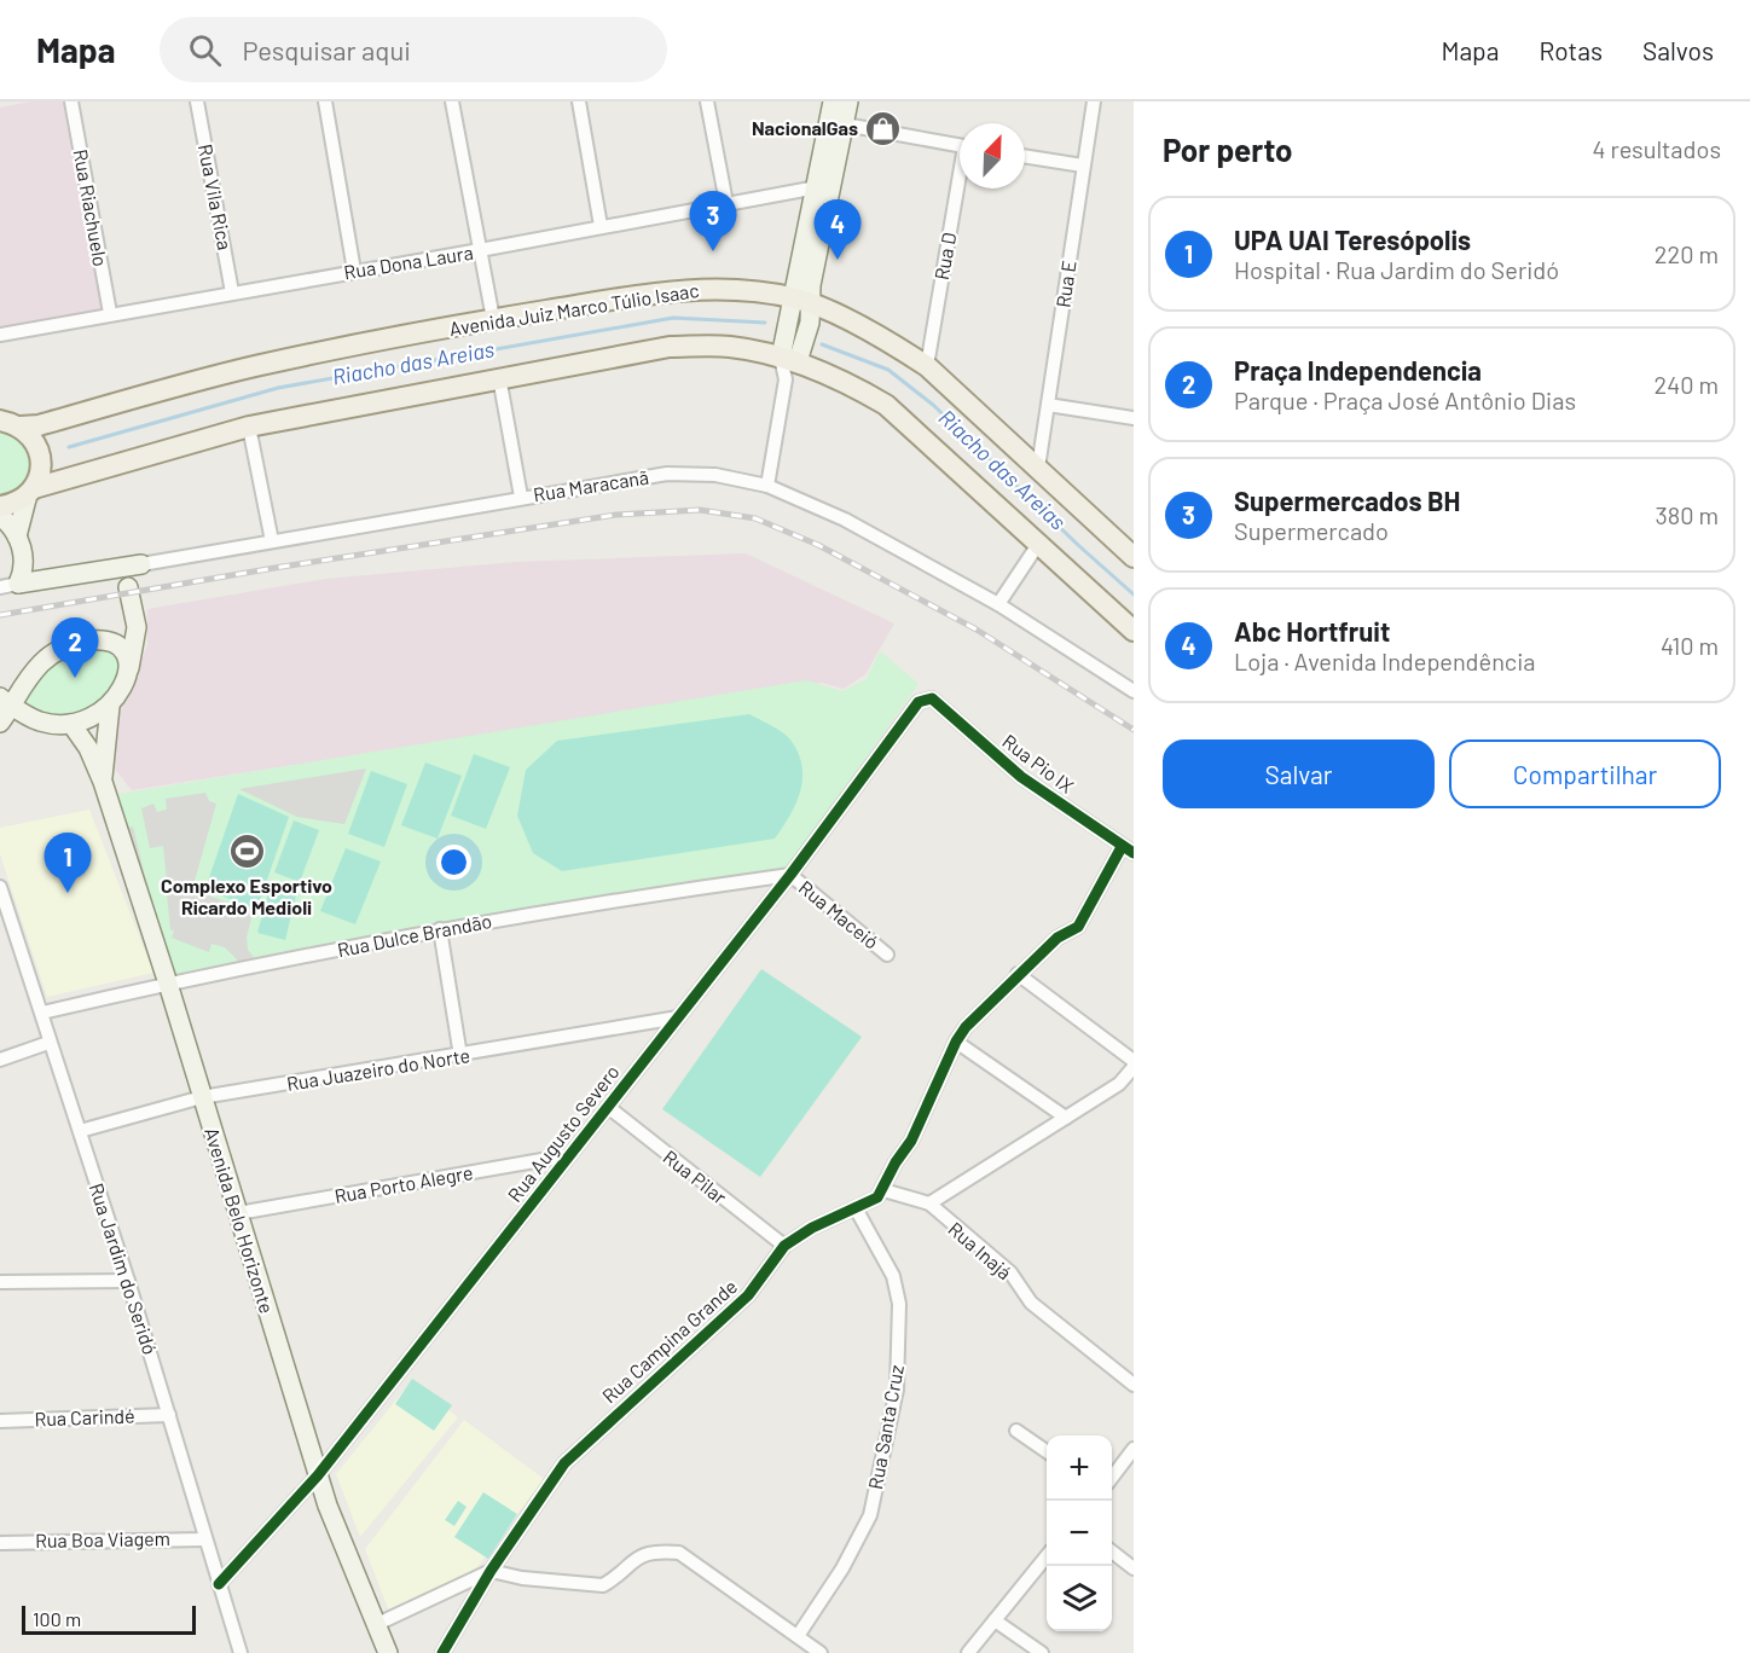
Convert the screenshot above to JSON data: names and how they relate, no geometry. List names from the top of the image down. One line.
{"streets":{"main road":["Avenida Juiz Marco Túlio Isaac"],"street":["Rua Vila Rica","Rua Riachuelo","Rua D","Rua Dona Laura","Rua E","Rua Maracanã","Rua Pio IX","Rua Maceió","Rua Dulce Brandão","Rua Juazeiro do Norte","Rua Augusto Severo","Rua Pilar","Rua Porto Alegre","Avenida Belo Horizonte","Rua Inajá","Rua Jardim do Seridó","Rua Campina Grande","Rua Carindé","Rua Santa Cruz","Rua Boa Viagem"]},"crossings":[["Rua Vila Rica","Rua Dona Laura"],["Rua Riachuelo","Rua Dona Laura"],["Rua D","Avenida Juiz Marco Túlio Isaac"],["Rua E","Avenida Juiz Marco Túlio Isaac"],["Rua Pio IX","Rua Augusto Severo"],["Rua Maceió","Rua Dulce Brandão"],["Rua Maceió","Rua Augusto Severo"],["Rua Dulce Brandão","Rua Augusto Severo"],["Rua Dulce Brandão","Avenida Belo Horizonte"],["Rua Dulce Brandão","Rua Jardim do Seridó"],["Rua Juazeiro do Norte","Rua Augusto Severo"],["Rua Juazeiro do Norte","Avenida Belo Horizonte"],["Rua Juazeiro do Norte","Rua Jardim do Seridó"],["Rua Augusto Severo","Rua Pilar"],["Rua Augusto Severo","Rua Porto Alegre"],["Rua Augusto Severo","Avenida Belo Horizonte"],["Rua Augusto Severo","Rua Jardim do Seridó"],["Rua Pilar","Rua Campina Grande"],["Rua Porto Alegre","Avenida Belo Horizonte"],["Rua Inajá","Rua Campina Grande"],["Rua Jardim do Seridó","Rua Carindé"],["Rua Jardim do Seridó","Rua Boa Viagem"],["Rua Campina Grande","Rua Santa Cruz"]],"water":["Riacho das Areias"],"places":{"shop":["NacionalGas"],"sports":["Complexo Esportivo Ricardo Medioli"]},"scale_bar":"100 m","north":"top right","page":{"header":"Mapa","search":"Pesquisar aqui","nav":["Mapa","Rotas","Salvos"],"heading":["Por perto","4 resultados"],"pins":["3","4","2","1"],"list":[{"mark":"1","name":"UPA UAI Teresópolis","note":"Hospital · Rua Jardim do Seridó","value":"220 m"},{"mark":"2","name":"Praça Independencia","note":"Parque · Praça José Antônio Dias","value":"240 m"},{"mark":"3","name":"Supermercados BH","note":"Supermercado","value":"380 m"},{"mark":"4","name":"Abc Hortfruit","note":"Loja · Avenida Independência","value":"410 m"}],"buttons":["Salvar","Compartilhar"],"map_buttons":["+","−"],"scale":"100 m"}}
